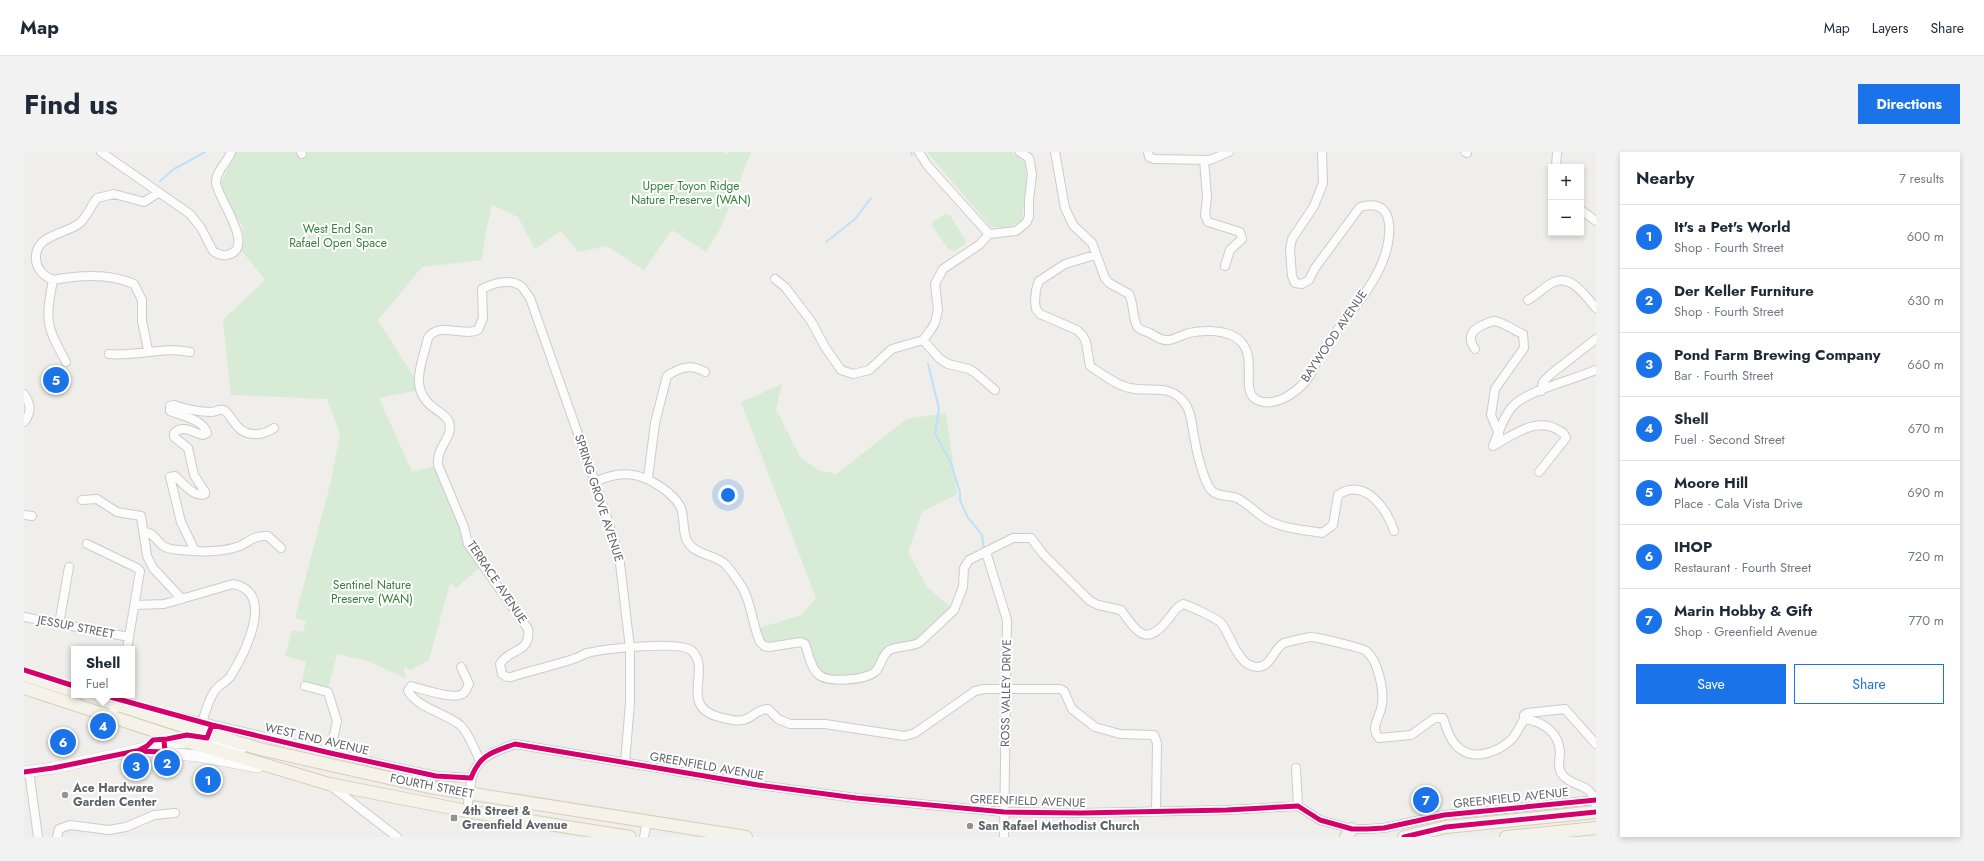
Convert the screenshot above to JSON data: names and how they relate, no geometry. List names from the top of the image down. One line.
{"streets":{"main road":["FOURTH STREET"],"street":["BAYWOOD AVENUE","SPRING GROVE AVENUE","TERRACE AVENUE","JESSUP STREET","ROSS VALLEY DRIVE","WEST END AVENUE","GREENFIELD AVENUE"]},"crossings":[["SPRING GROVE AVENUE","TERRACE AVENUE"],["SPRING GROVE AVENUE","GREENFIELD AVENUE"],["TERRACE AVENUE","ROSS VALLEY DRIVE"],["TERRACE AVENUE","GREENFIELD AVENUE"],["ROSS VALLEY DRIVE","GREENFIELD AVENUE"]],"parks":["Upper Toyon Ridge Nature Preserve (WAN)","West End San Rafael Open Space","Sentinel Nature Preserve (WAN)"],"places":{"other":["Ace Hardware Garden Center","San Rafael Methodist Church"],"transit":["4th Street & Greenfield Avenue"]},"page":{"header":"Map","nav":["Map","Layers","Share"],"title":"Find us","buttons":["Directions",["Save","Share"]],"heading":["Nearby","7 results"],"map_buttons":["+","−"],"list":[{"mark":"1","name":"It's a Pet's World","note":"Shop · Fourth Street","value":"600 m"},{"mark":"2","name":"Der Keller Furniture","note":"Shop · Fourth Street","value":"630 m"},{"mark":"3","name":"Pond Farm Brewing Company","note":"Bar · Fourth Street","value":"660 m"},{"mark":"4","name":"Shell","note":"Fuel · Second Street","value":"670 m"},{"mark":"5","name":"Moore Hill","note":"Place · Cala Vista Drive","value":"690 m"},{"mark":"6","name":"IHOP","note":"Restaurant · Fourth Street","value":"720 m"},{"mark":"7","name":"Marin Hobby & Gift","note":"Shop · Greenfield Avenue","value":"770 m"}],"pins":["5","4","6","2","3","1","7"],"popup":["Shell","Fuel"]}}
